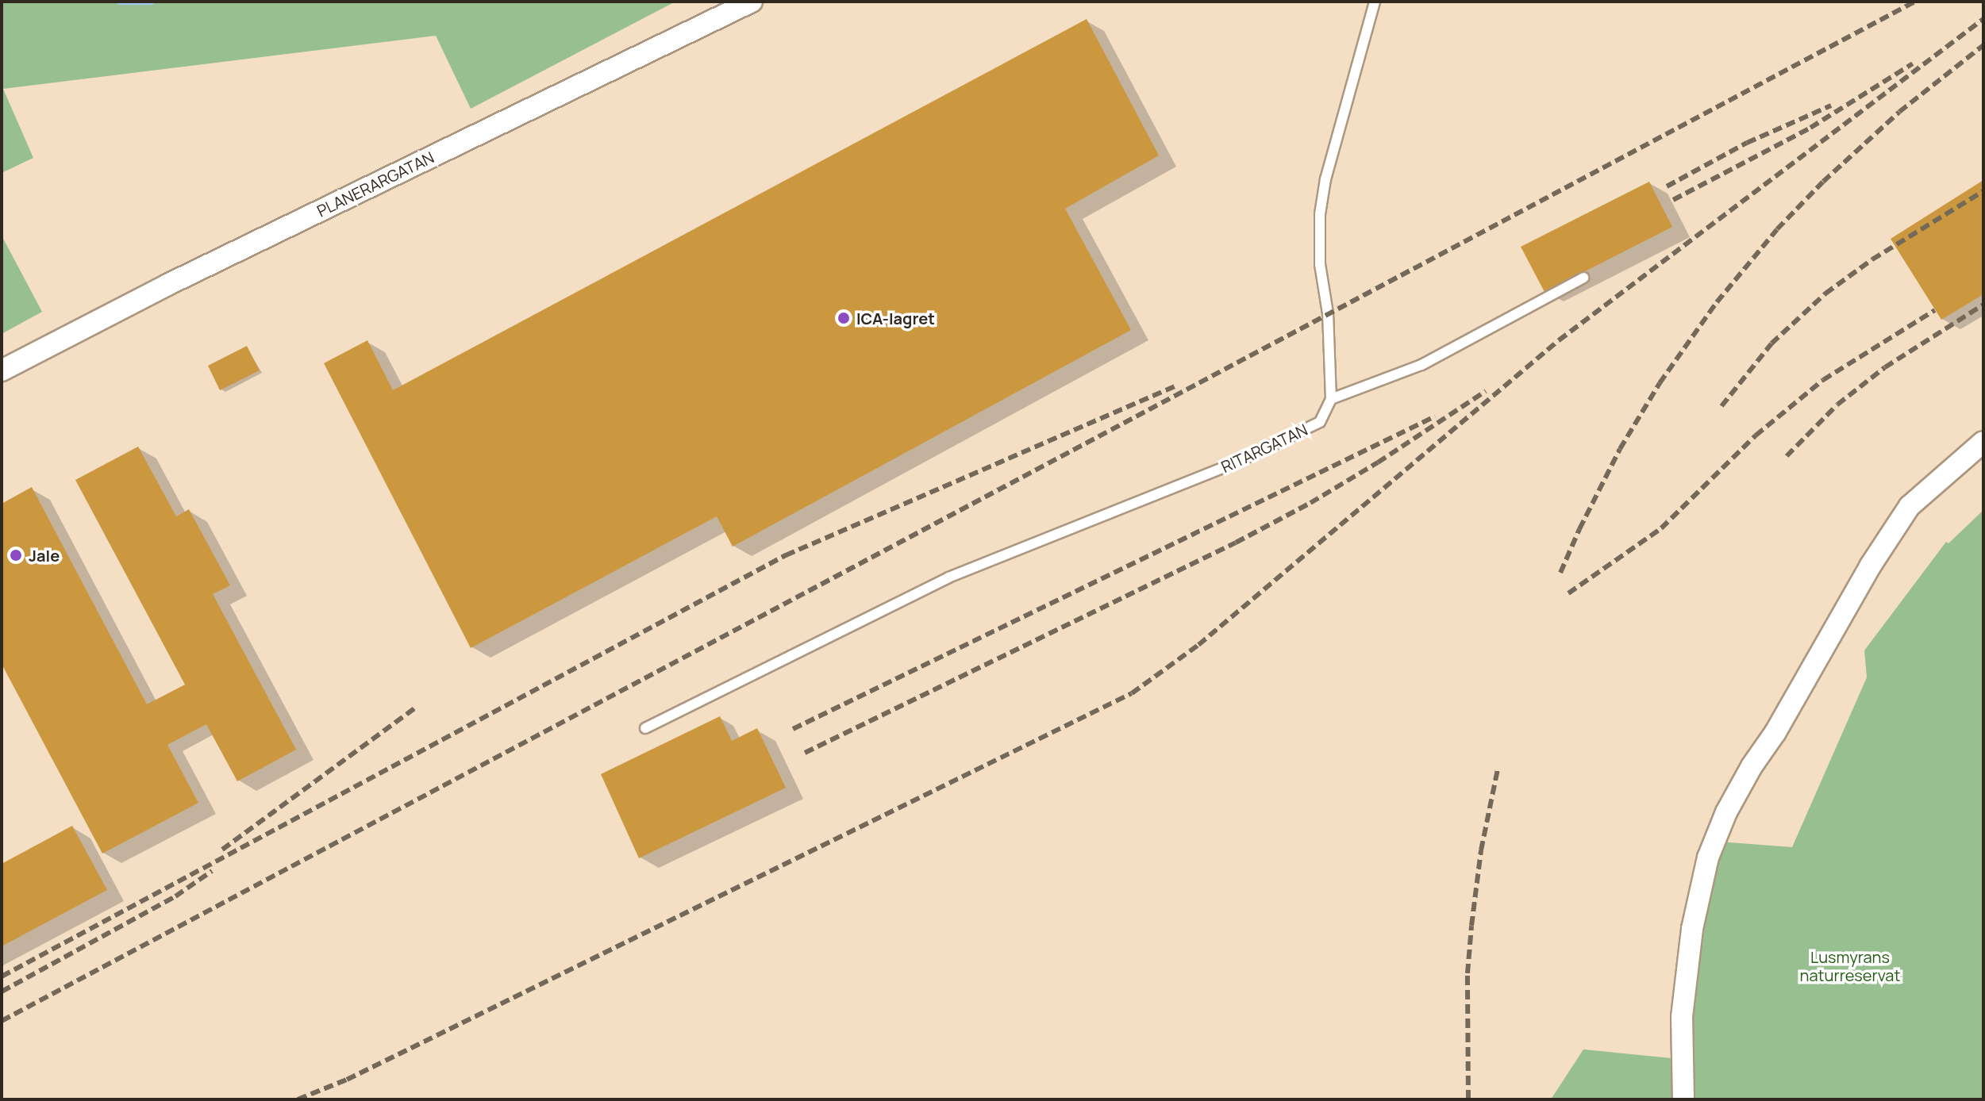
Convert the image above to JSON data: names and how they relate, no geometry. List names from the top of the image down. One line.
{"streets":{"street":["PLANERARGATAN"],"lane":["RITARGATAN"]},"parks":["Lusmyrans naturreservat"],"places":["ICA-lagret","Jale"]}
